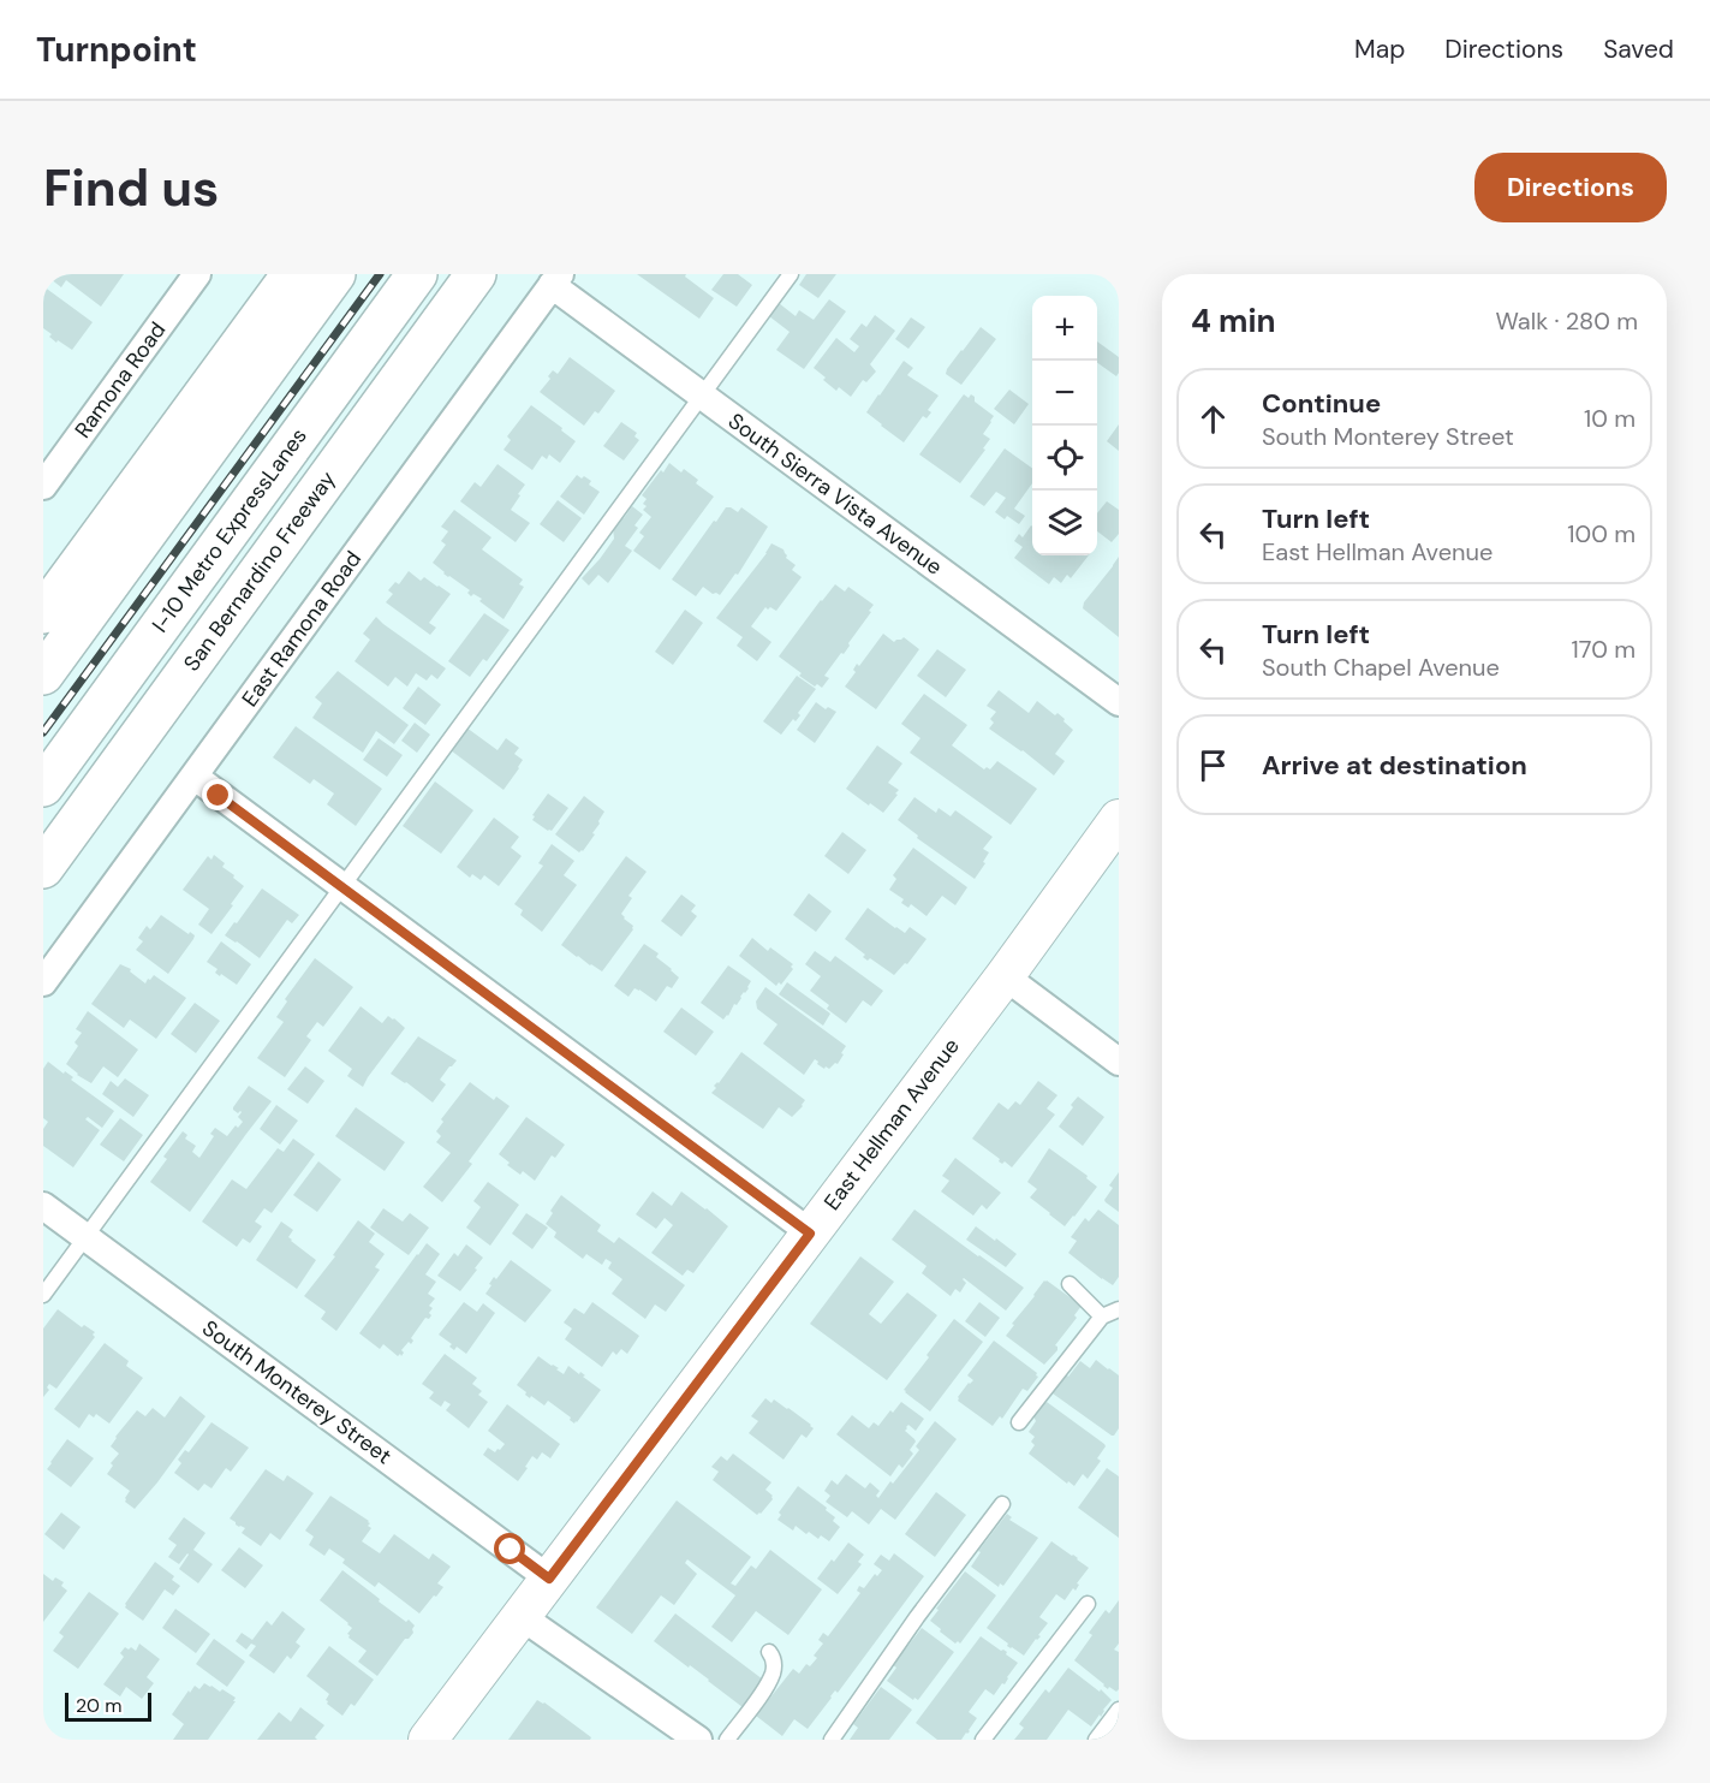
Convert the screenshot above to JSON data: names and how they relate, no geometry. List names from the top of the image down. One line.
{"streets":{"highway":["I-10 Metro ExpressLanes","San Bernardino Freeway"],"street":["Ramona Road","South Sierra Vista Avenue","East Ramona Road","East Hellman Avenue","South Monterey Street"]},"crossings":[["South Sierra Vista Avenue","East Ramona Road"],["East Hellman Avenue","South Monterey Street"]],"scale_bar":"20 m","page":{"header":"Turnpoint","nav":["Map","Directions","Saved"],"buttons":"Directions","title":"Find us","heading":["4 min","Walk · 280 m"],"map_buttons":["+","−"],"list":[["Continue","South Monterey Street","10 m"],["Turn left","East Hellman Avenue","100 m"],["Turn left","South Chapel Avenue","170 m"],"Arrive at destination"],"scale":"20 m"}}
